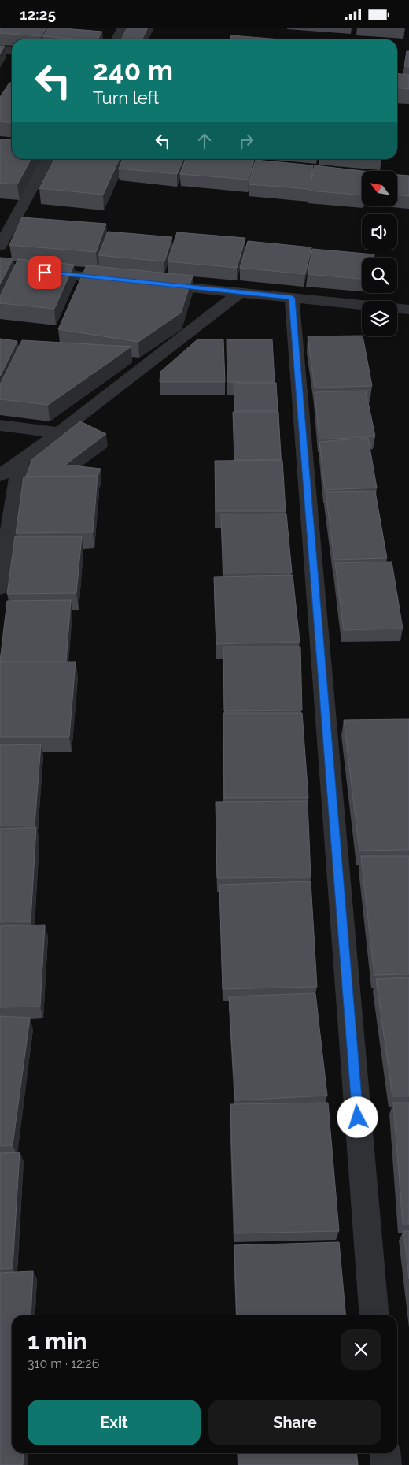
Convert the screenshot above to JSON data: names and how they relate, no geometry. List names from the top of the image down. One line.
{"north":"top left","page":{"status":"12:25","turn":["240 m","Turn left"],"heading":["1 min","310 m · 12:26"],"buttons":["Exit","Share"]}}
